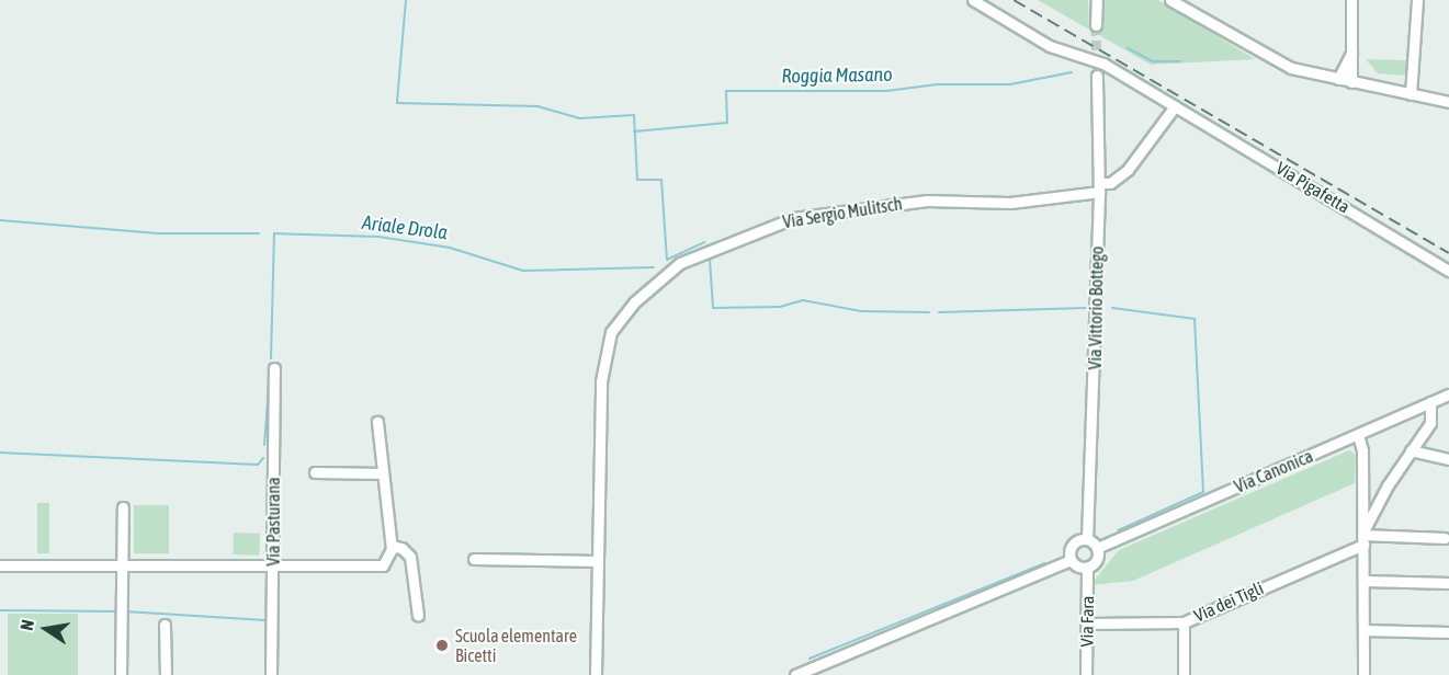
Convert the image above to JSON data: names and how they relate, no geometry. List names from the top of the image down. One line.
{"streets":{"street":["Via Pigafetta","Via Sergio Mulitsch","Via Vittorio Bottego","Via Canonica","Via Pasturana","Via dei Tigli","Via Fara"]},"crossings":[["Via Sergio Mulitsch","Via Vittorio Bottego"],["Via Vittorio Bottego","Via Canonica"],["Via Vittorio Bottego","Via Fara"],["Via Canonica","Via Fara"],["Via dei Tigli","Via Fara"]],"water":["Roggia Masano","Ariale Drola"],"places":["Scuola elementare Bicetti"],"north":"left"}
